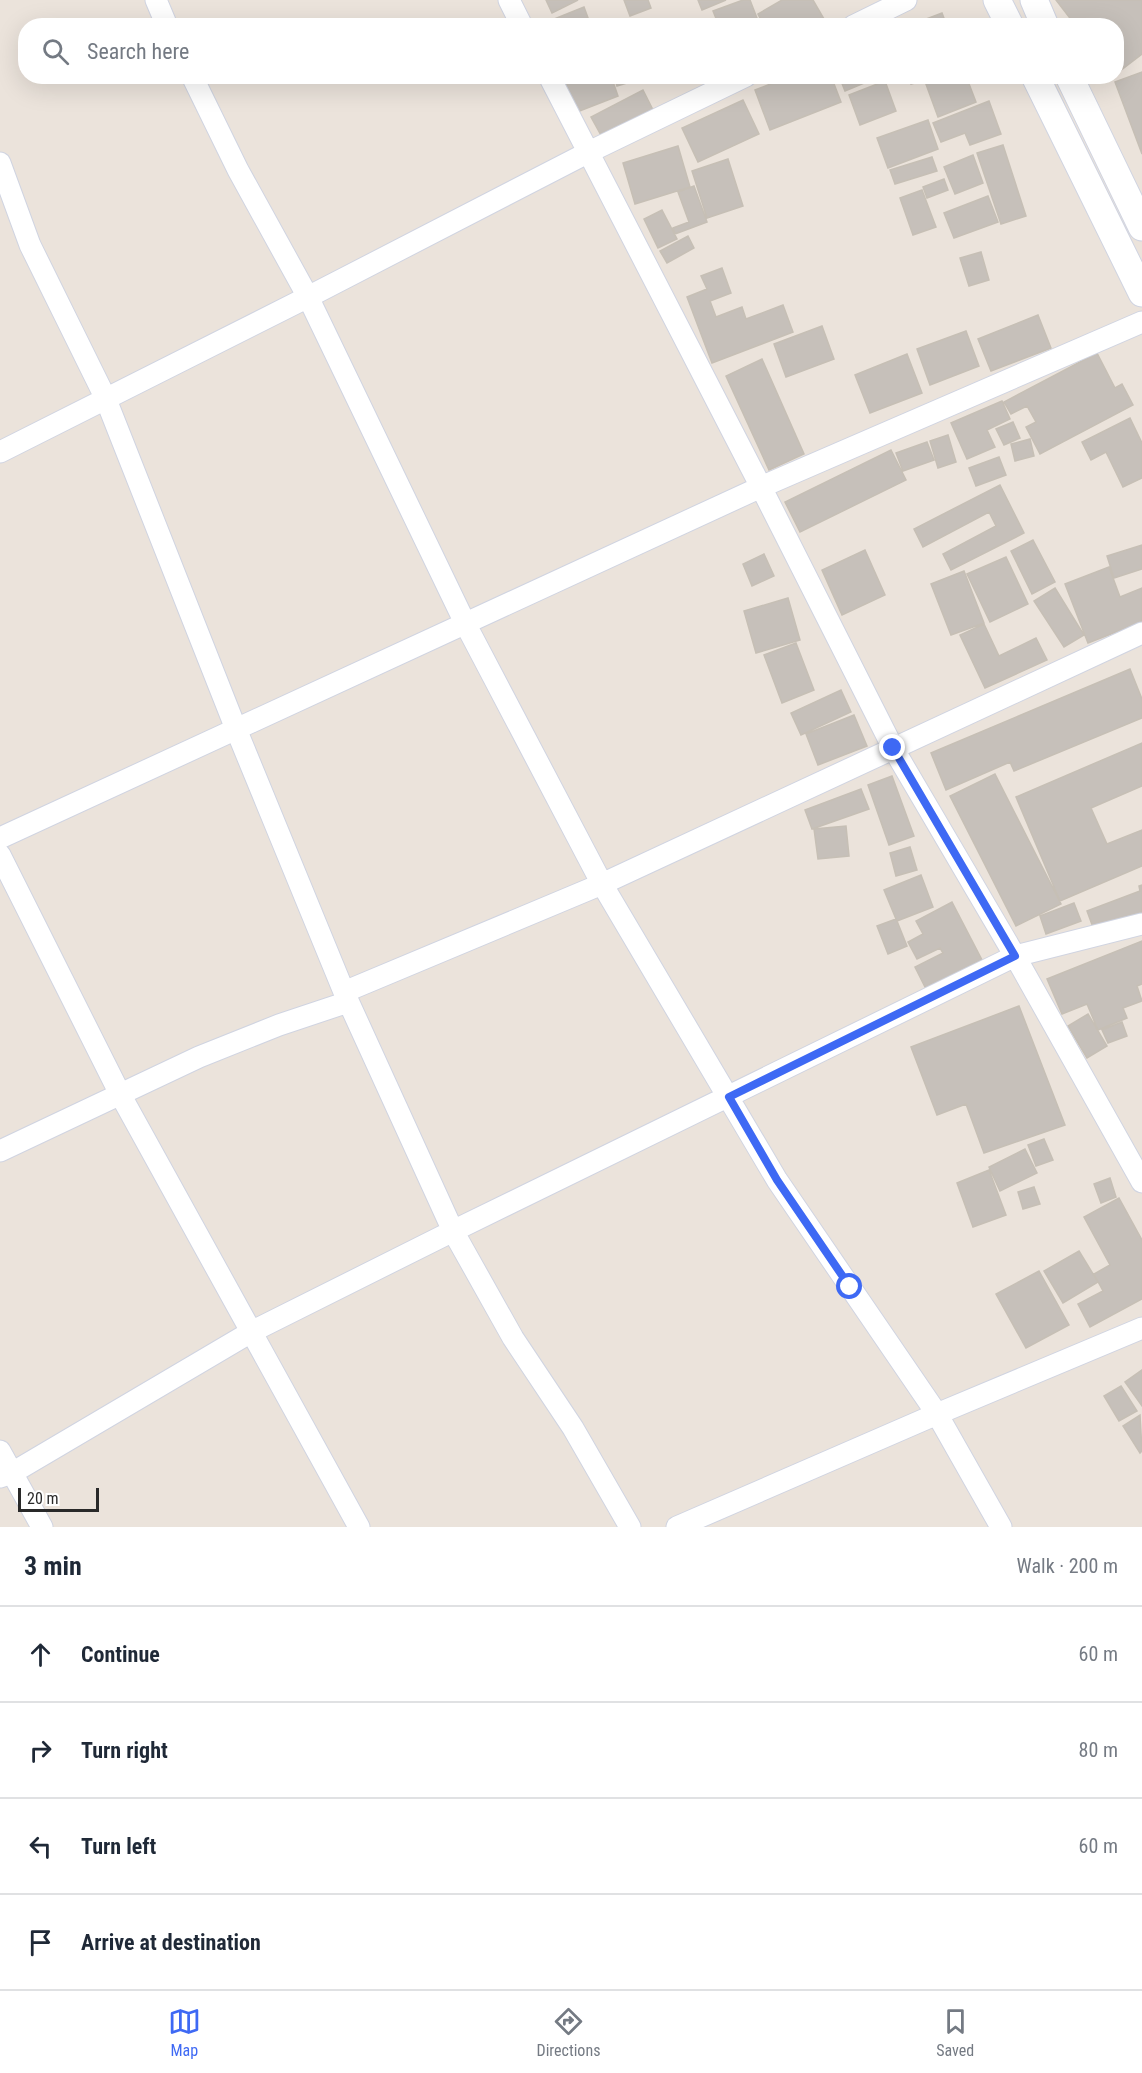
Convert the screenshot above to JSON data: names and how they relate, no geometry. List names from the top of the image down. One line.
{"scale_bar":"20 m","page":{"search":"Search here","scale":"20 m","heading":["3 min","Walk · 200 m"],"list":[["Continue","60 m"],["Turn right","80 m"],["Turn left","60 m"],"Arrive at destination"],"nav":["Map","Directions","Saved"]}}
